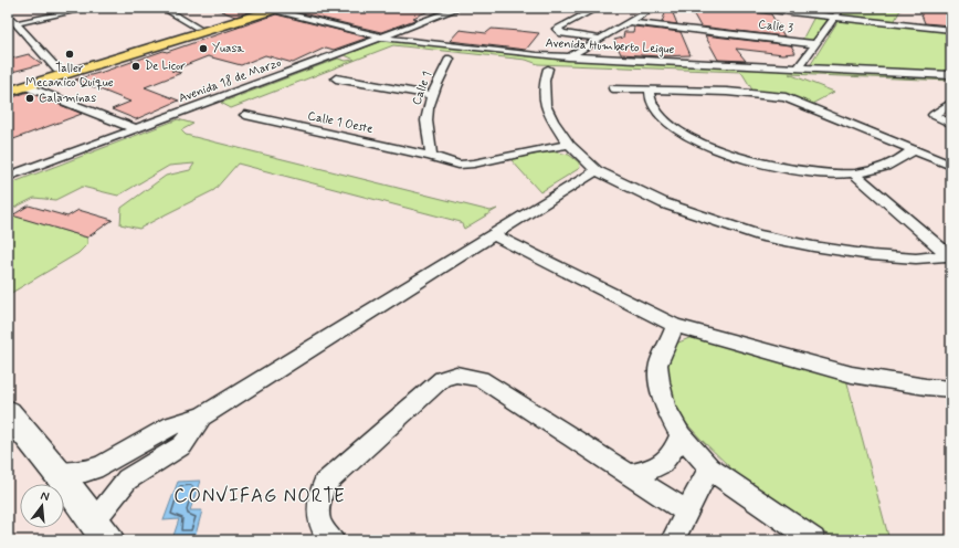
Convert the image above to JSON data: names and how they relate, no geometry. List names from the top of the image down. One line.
{"streets":{"street":["Calle 3","Avenida Humberto Leigue","Avenida 18 de Marzo","Calle 1","Calle 1 Oeste"]},"crossings":[["Avenida Humberto Leigue","Avenida 18 de Marzo"],["Calle 1","Calle 1 Oeste"]],"districts":["CONVIFAG NORTE"],"places":["Yuasa","Taller Mecanico Quique","De Licor","Calaminas"],"north":"top"}
